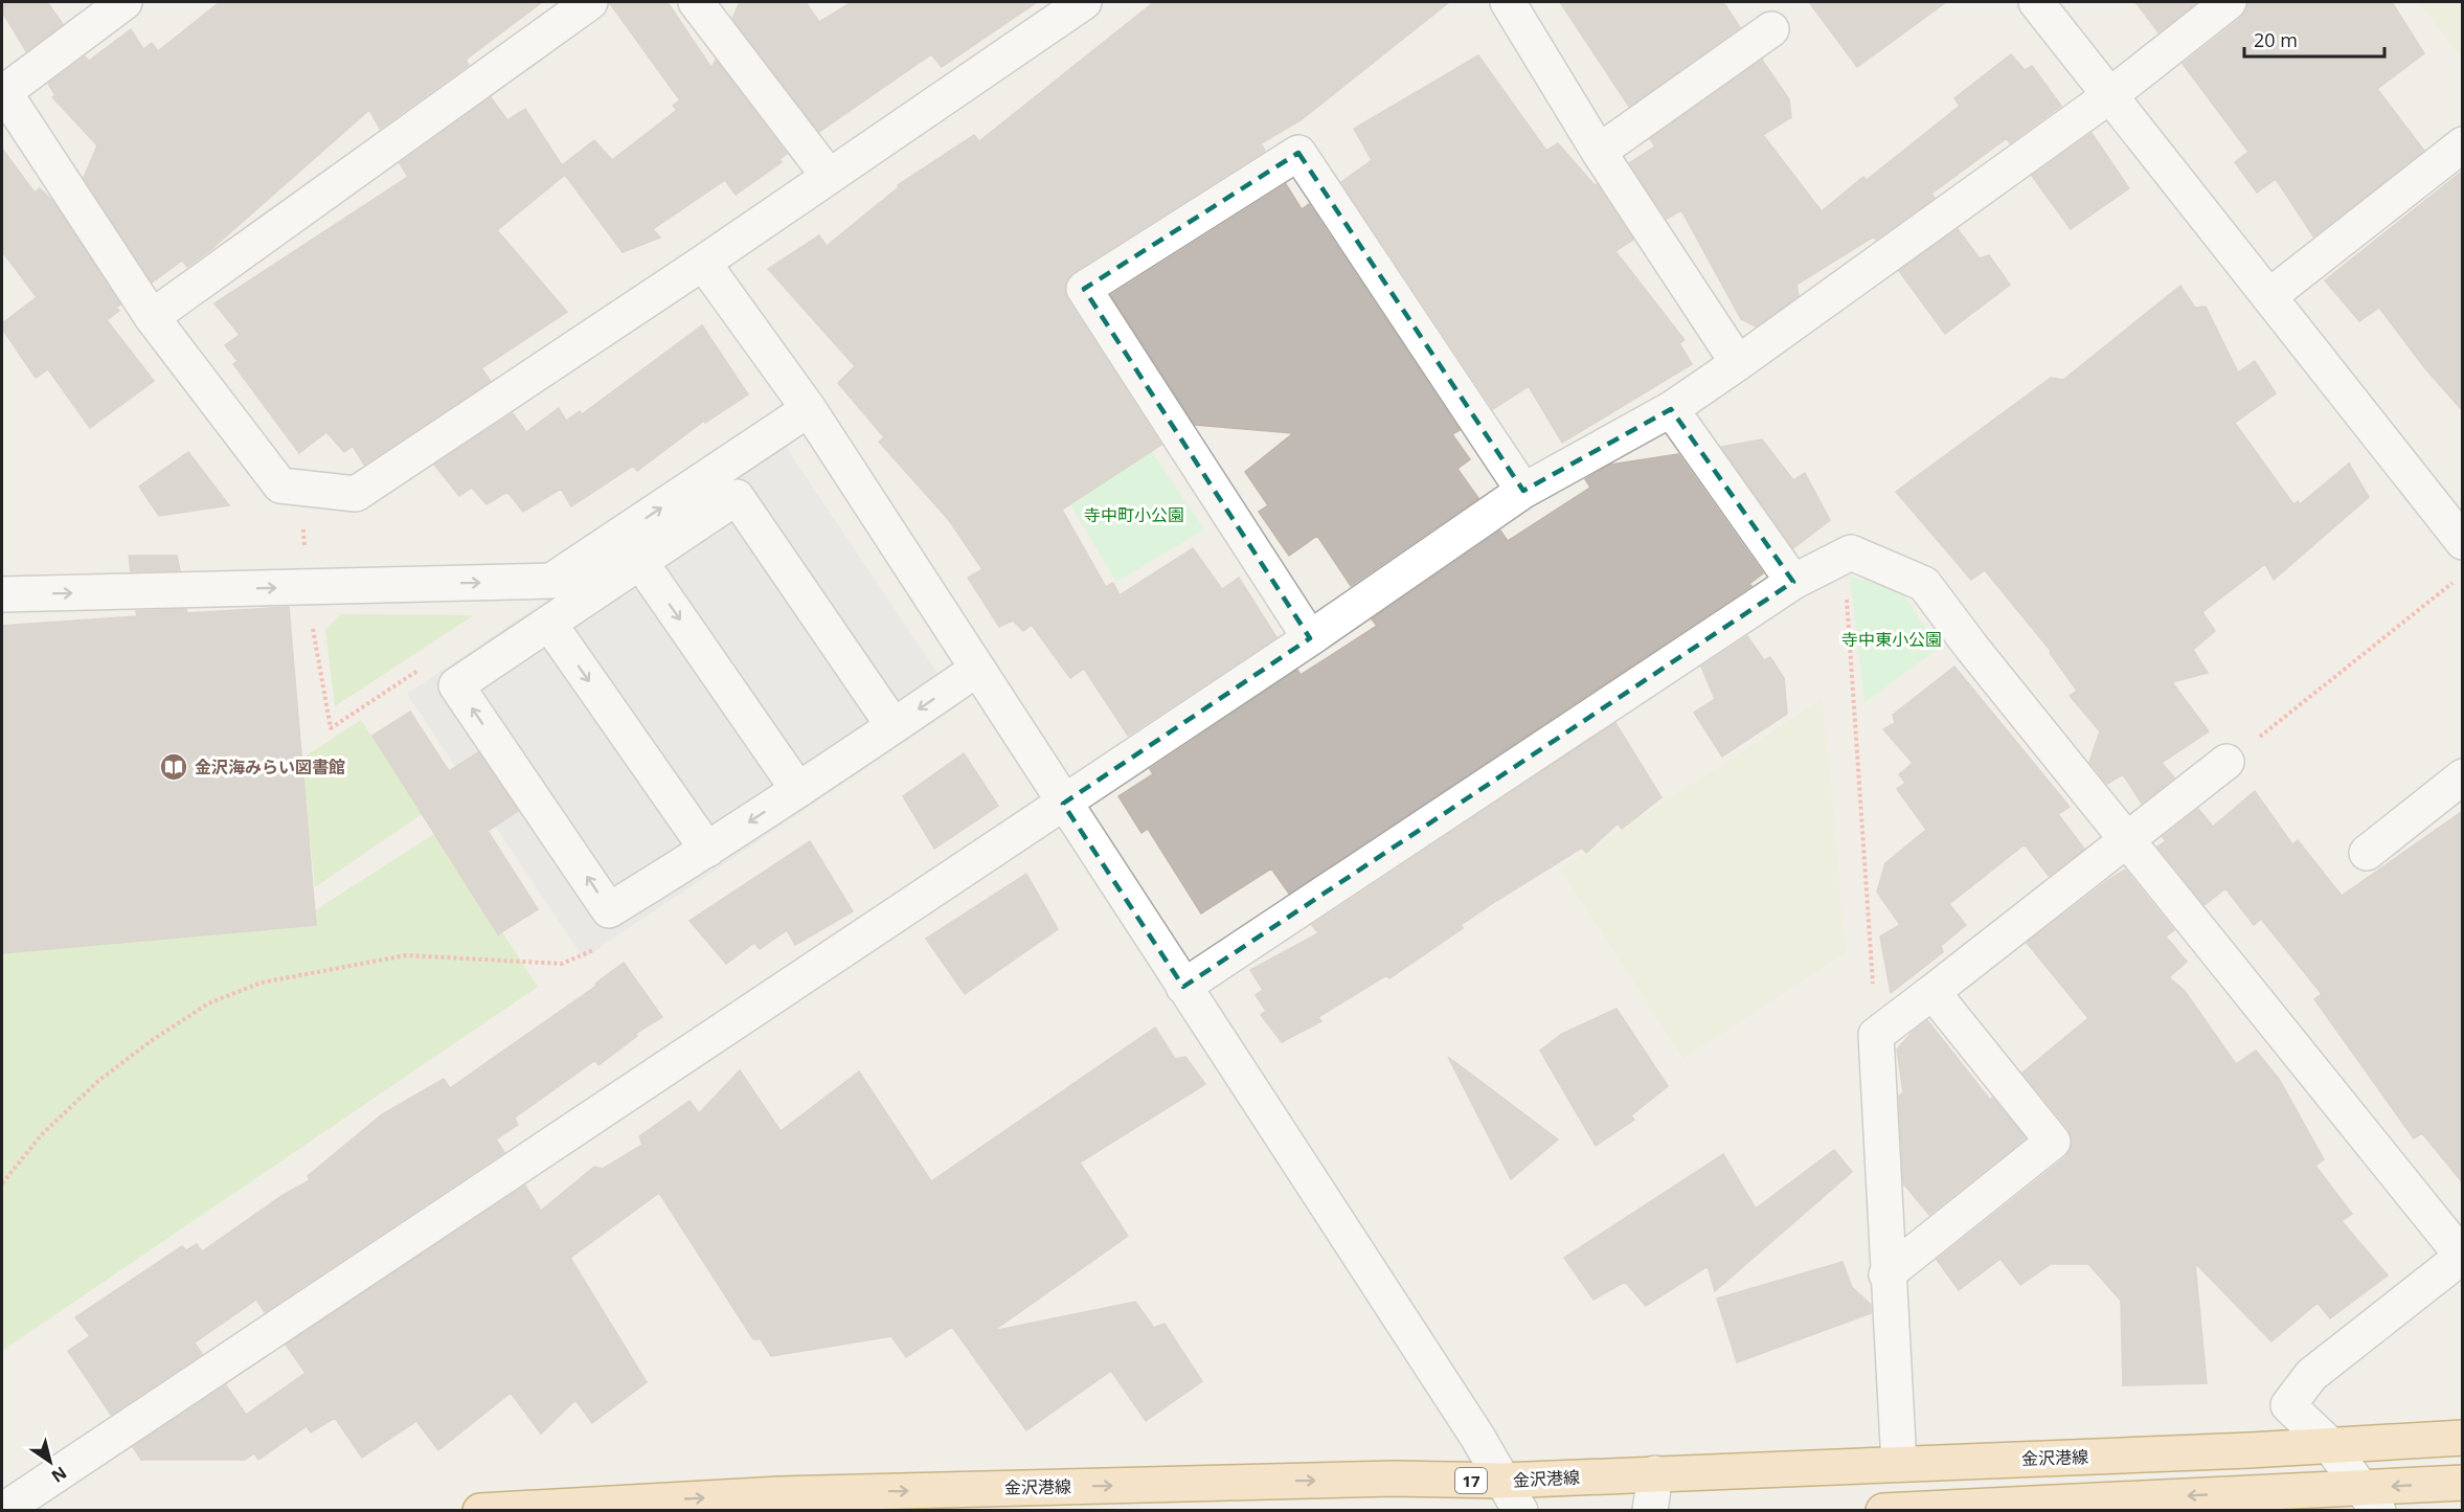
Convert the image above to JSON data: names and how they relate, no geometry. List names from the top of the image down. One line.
{"streets":{"main road":["金沢港線","17"]},"one_way":["金沢港線"],"parks":["寺中町小公園","寺中東小公園"],"places":{"library":["金沢海みらい図書館"]},"scale_bar":"20 m","north":"bottom right"}
